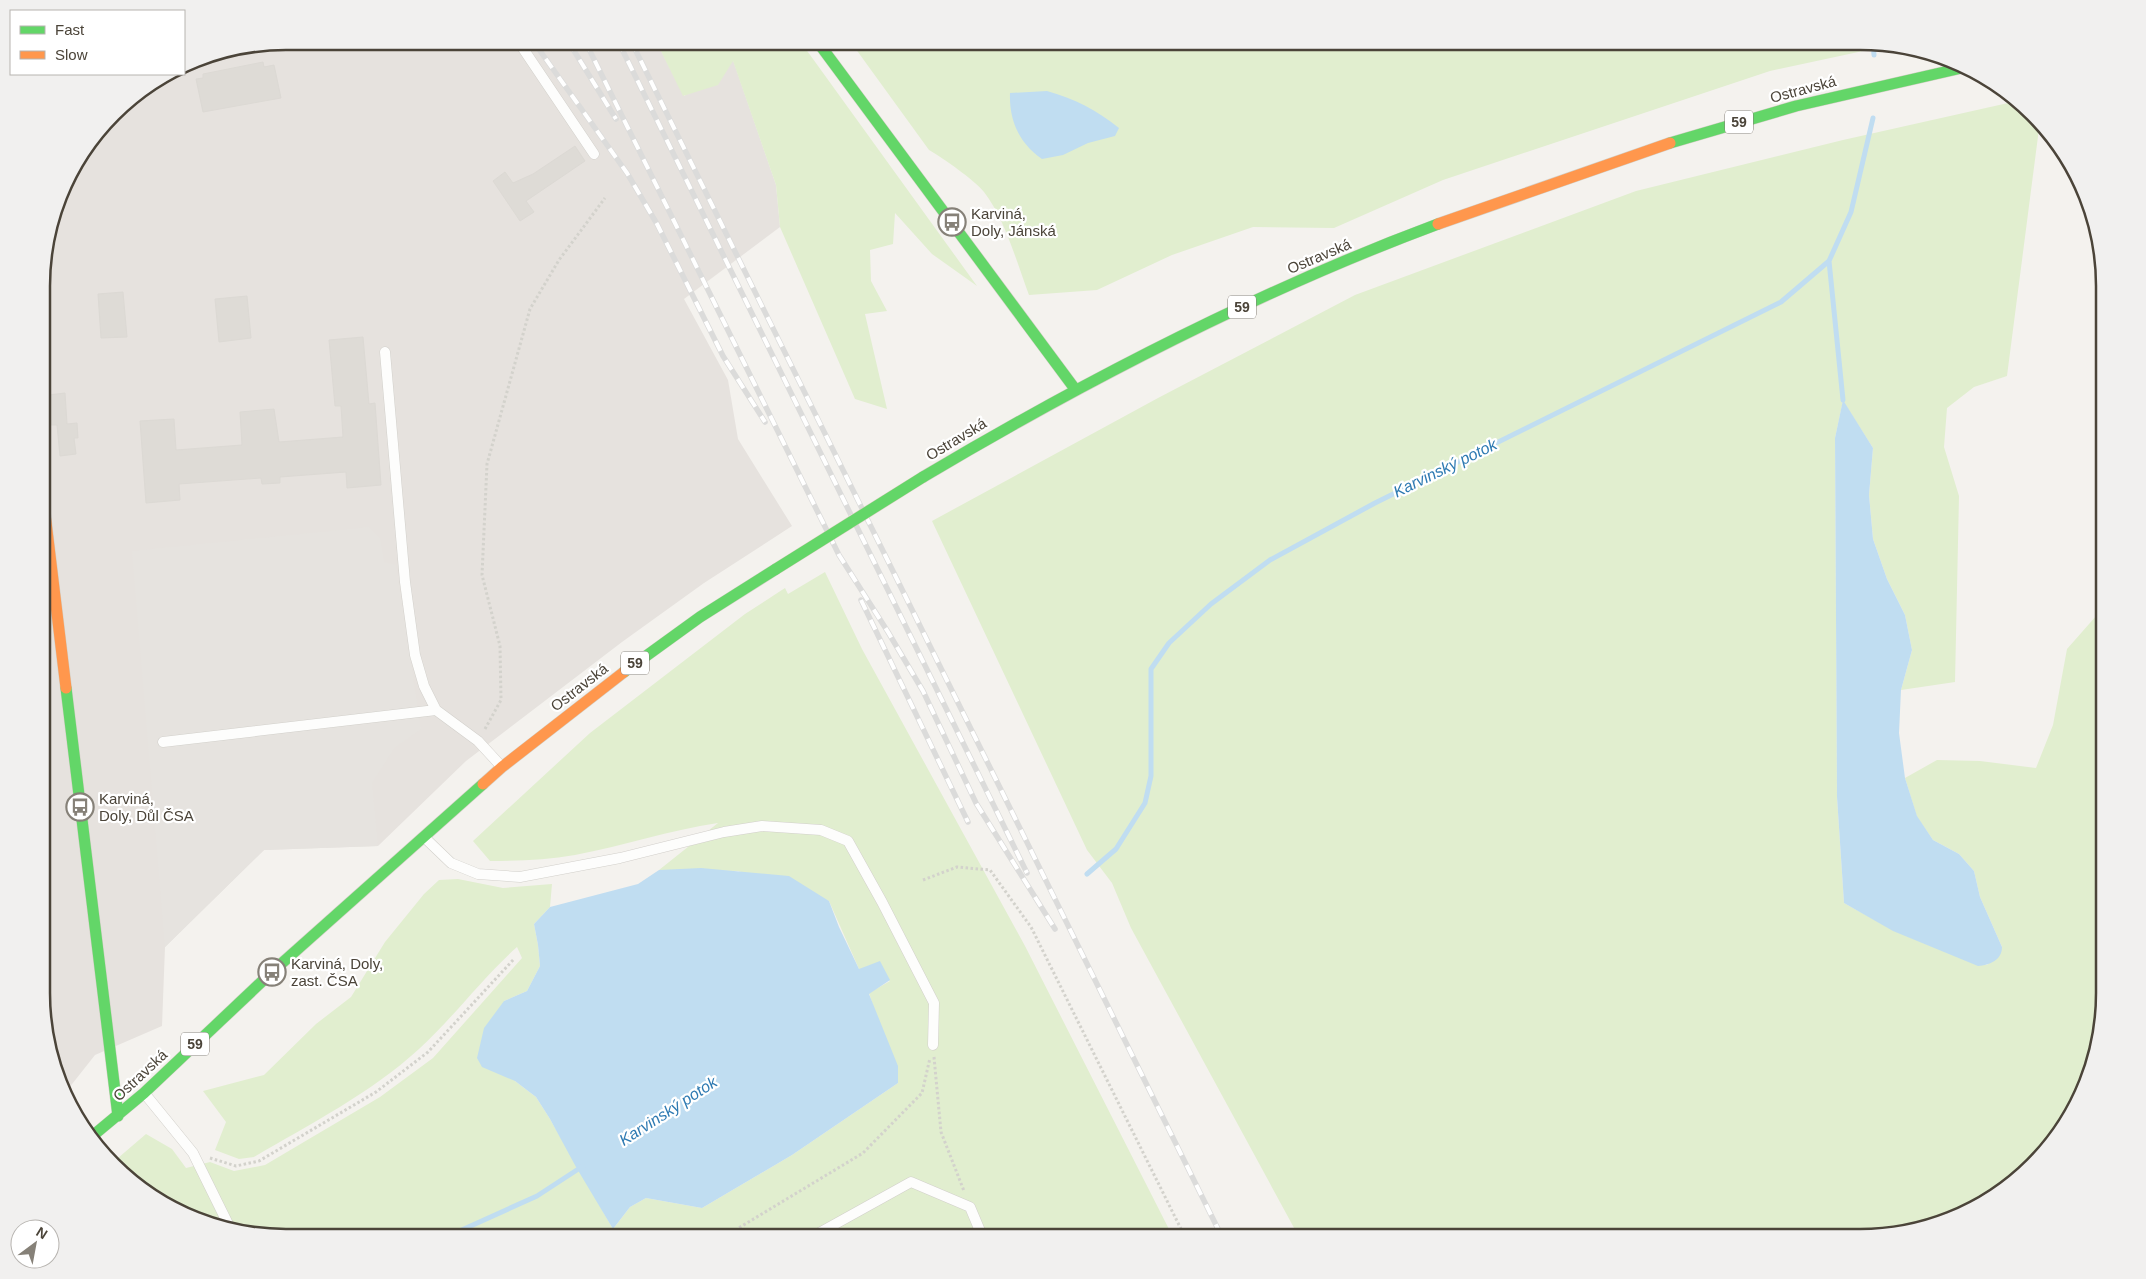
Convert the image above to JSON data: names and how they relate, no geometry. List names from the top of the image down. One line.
{"streets":{"main road":["Ostravská","59"]},"water":["Karvinský potok"],"places":{"bus stop":["Karviná, Doly, Jánská","Karviná, Doly, Důl ČSA","Karviná, Doly, zast. ČSA"]},"legend":["Fast","Slow"],"north":"top right"}
